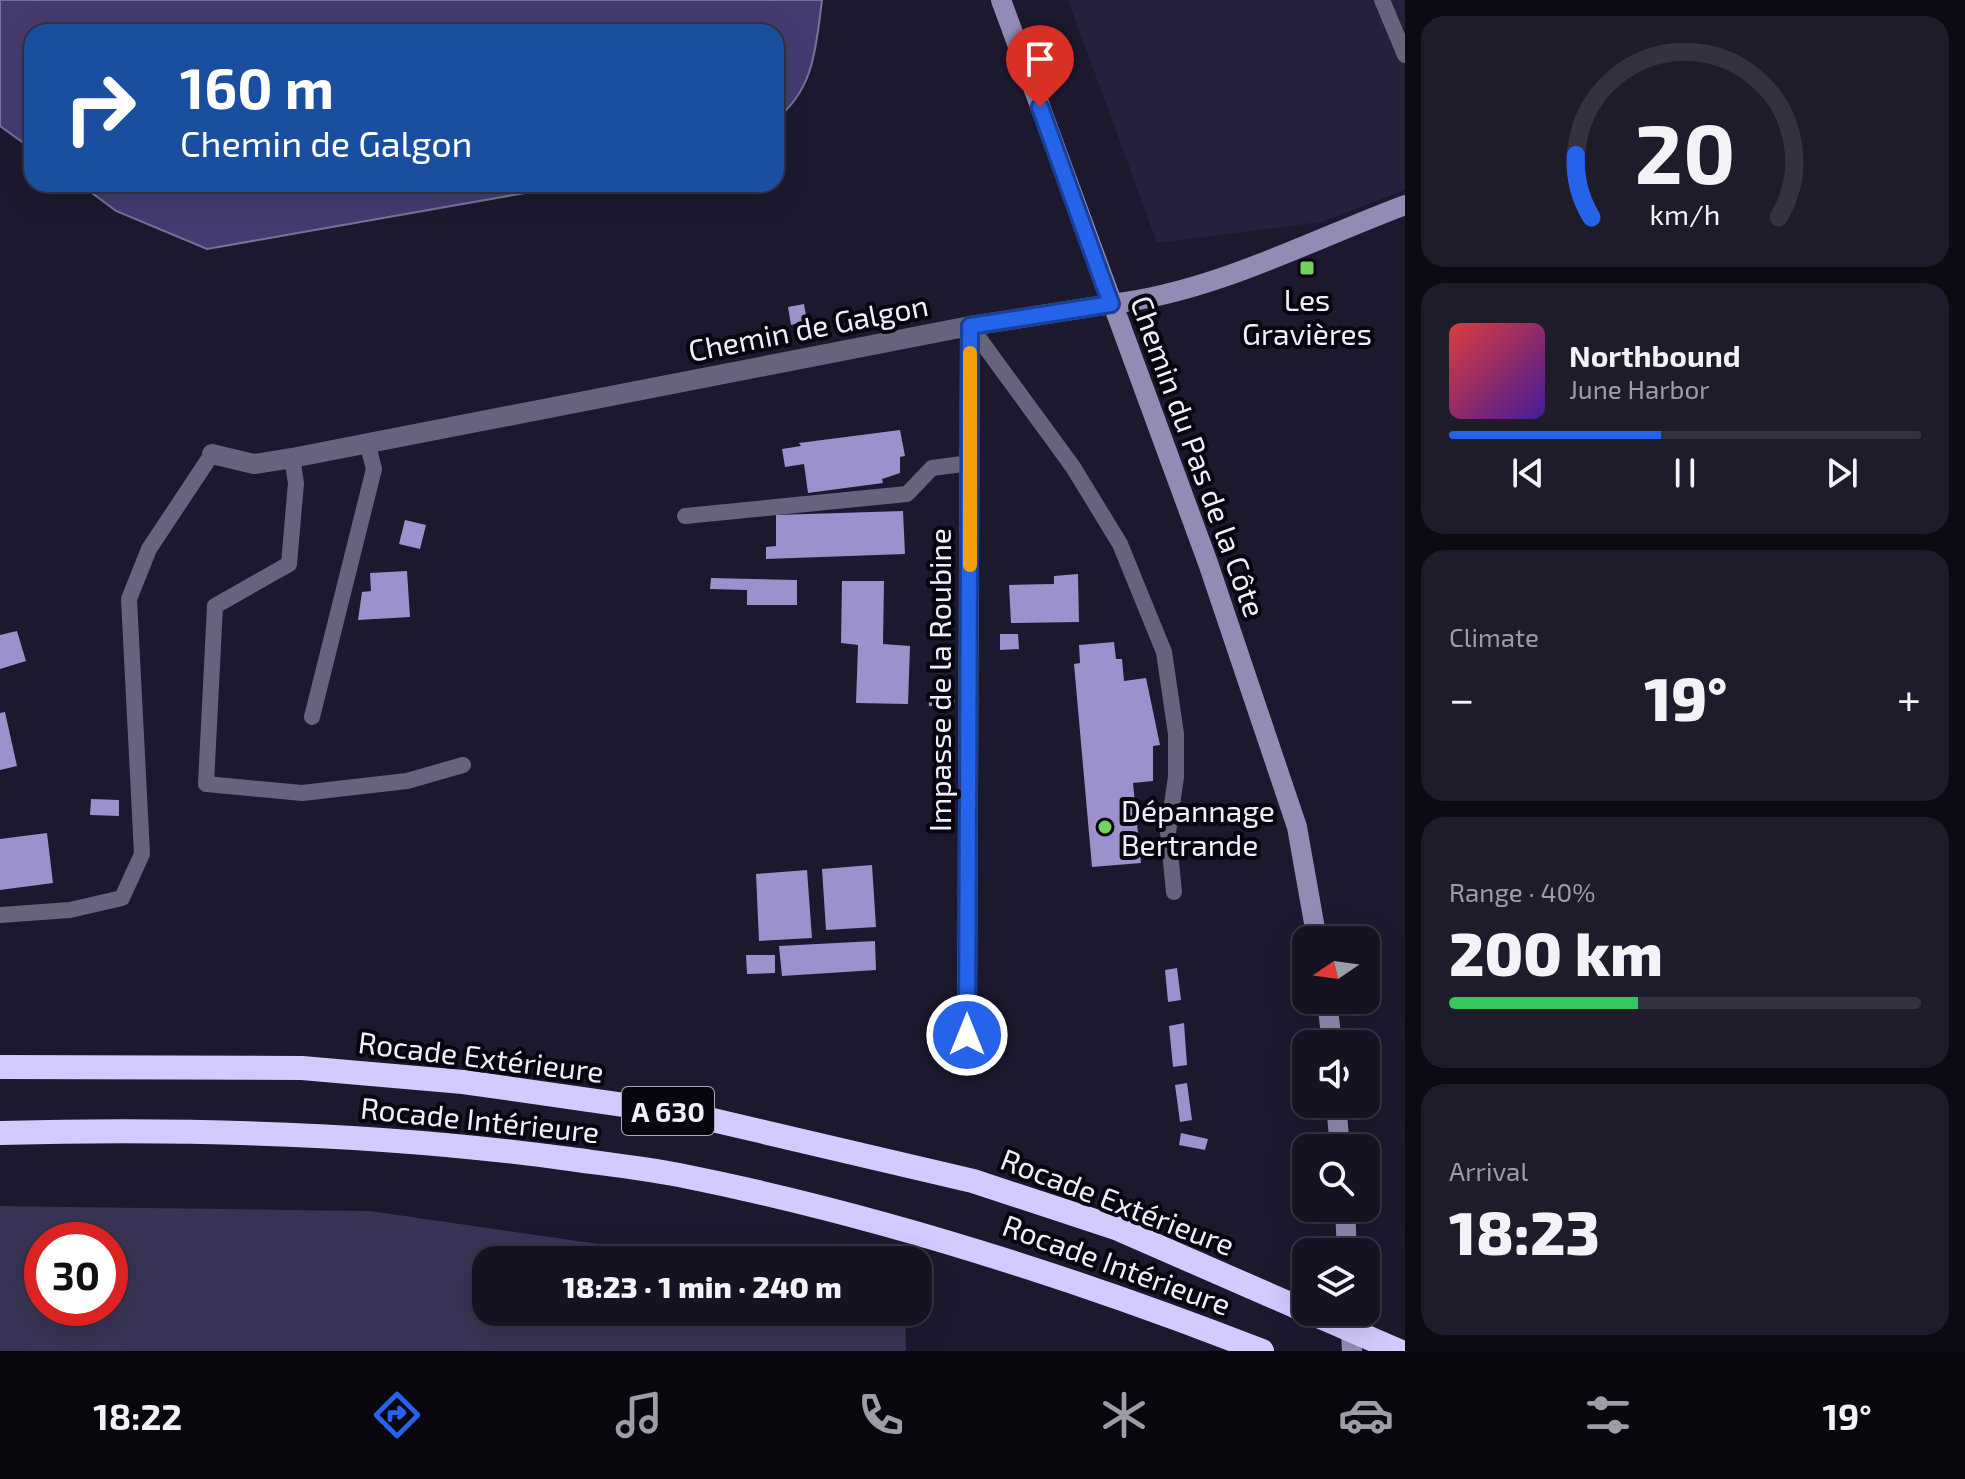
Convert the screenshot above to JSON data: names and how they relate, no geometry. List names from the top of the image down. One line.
{"streets":{"highway":["Rocade Extérieure","A 630","Rocade Intérieure"],"street":["Chemin de Galgon","Chemin du Pas de la Côte","Impasse de la Roubine"]},"crossings":[["Chemin de Galgon","Chemin du Pas de la Côte"],["Chemin de Galgon","Impasse de la Roubine"]],"places":{"transit":["Les Gravières"],"other":["Dépannage Bertrande"]},"north":"left","page":{"turn":["160 m","Chemin de Galgon"],"song":["Northbound","June Harbor"],"tile":["Climate",["Range · 40%","200 km"],["Arrival","18:23"]],"heat":["−","19°","+"],"limit":"30","trip":"18:23 · 1 min · 240 m","tabs":["18:22","19°"],"gauge":["20","km/h"]}}
